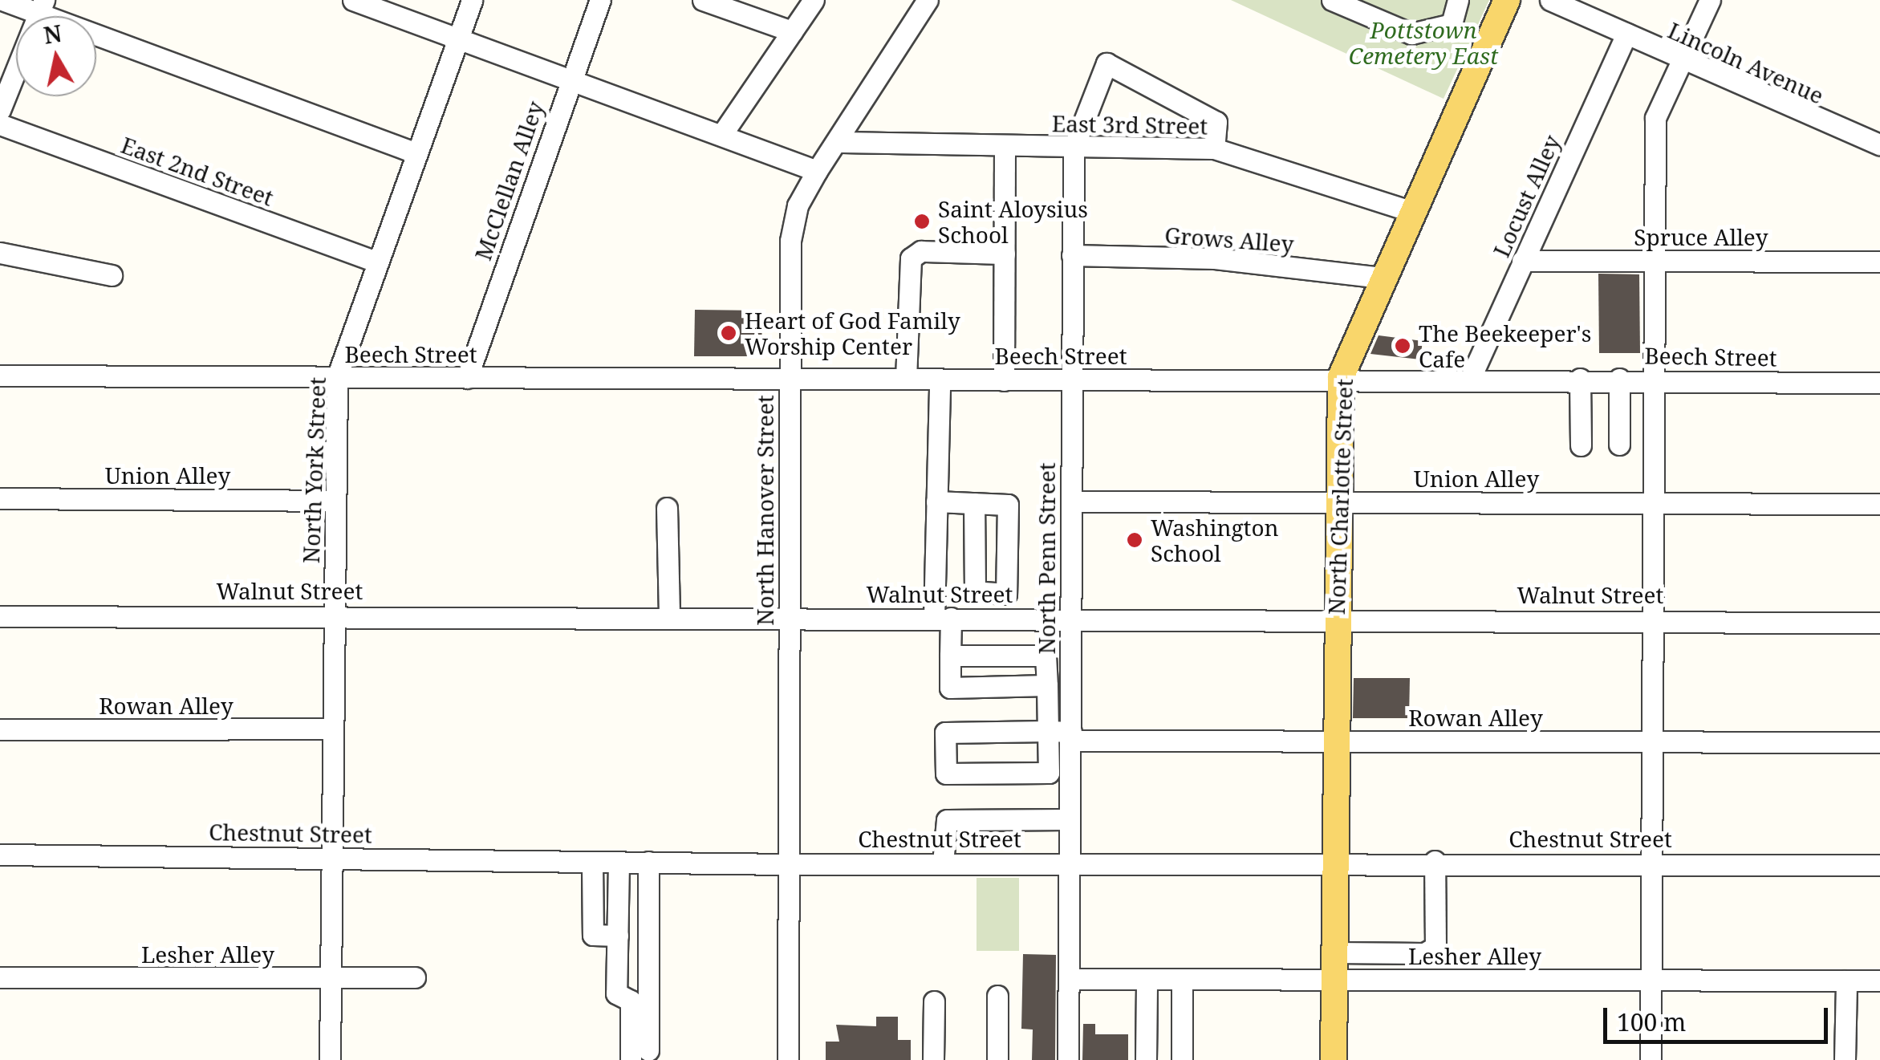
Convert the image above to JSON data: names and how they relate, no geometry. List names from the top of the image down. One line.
{"streets":{"main road":["North Charlotte Street"],"street":["Lincoln Avenue","East 3rd Street","East 2nd Street","McClellan Alley","Locust Alley","Spruce Alley","Grows Alley","Beech Street","North York Street","Union Alley","North Hanover Street","North Penn Street","Walnut Street","Rowan Alley","Chestnut Street","Lesher Alley"]},"crossings":[["Lincoln Avenue","Locust Alley"],["East 3rd Street","North Charlotte Street"],["East 3rd Street","North Hanover Street"],["East 3rd Street","North Penn Street"],["East 2nd Street","North York Street"],["McClellan Alley","Beech Street"],["Locust Alley","Spruce Alley"],["Locust Alley","Beech Street"],["Grows Alley","North Charlotte Street"],["Grows Alley","North Penn Street"],["Beech Street","North York Street"],["Beech Street","North Charlotte Street"],["Beech Street","North Hanover Street"],["Beech Street","North Penn Street"],["North York Street","Union Alley"],["North York Street","Walnut Street"],["North York Street","Rowan Alley"],["North York Street","Chestnut Street"],["North York Street","Lesher Alley"],["Union Alley","North Charlotte Street"],["Union Alley","North Penn Street"],["North Charlotte Street","Walnut Street"],["North Charlotte Street","Rowan Alley"],["North Charlotte Street","Chestnut Street"],["North Charlotte Street","Lesher Alley"],["North Hanover Street","Walnut Street"],["North Hanover Street","Chestnut Street"],["North Penn Street","Walnut Street"],["North Penn Street","Rowan Alley"],["North Penn Street","Chestnut Street"],["North Penn Street","Lesher Alley"]],"parks":["Pottstown Cemetery East"],"places":["Saint Aloysius School","Heart of God Family Worship Center","The Beekeeper's Cafe","Washington School"],"scale_bar":"100 m","north":"top"}
